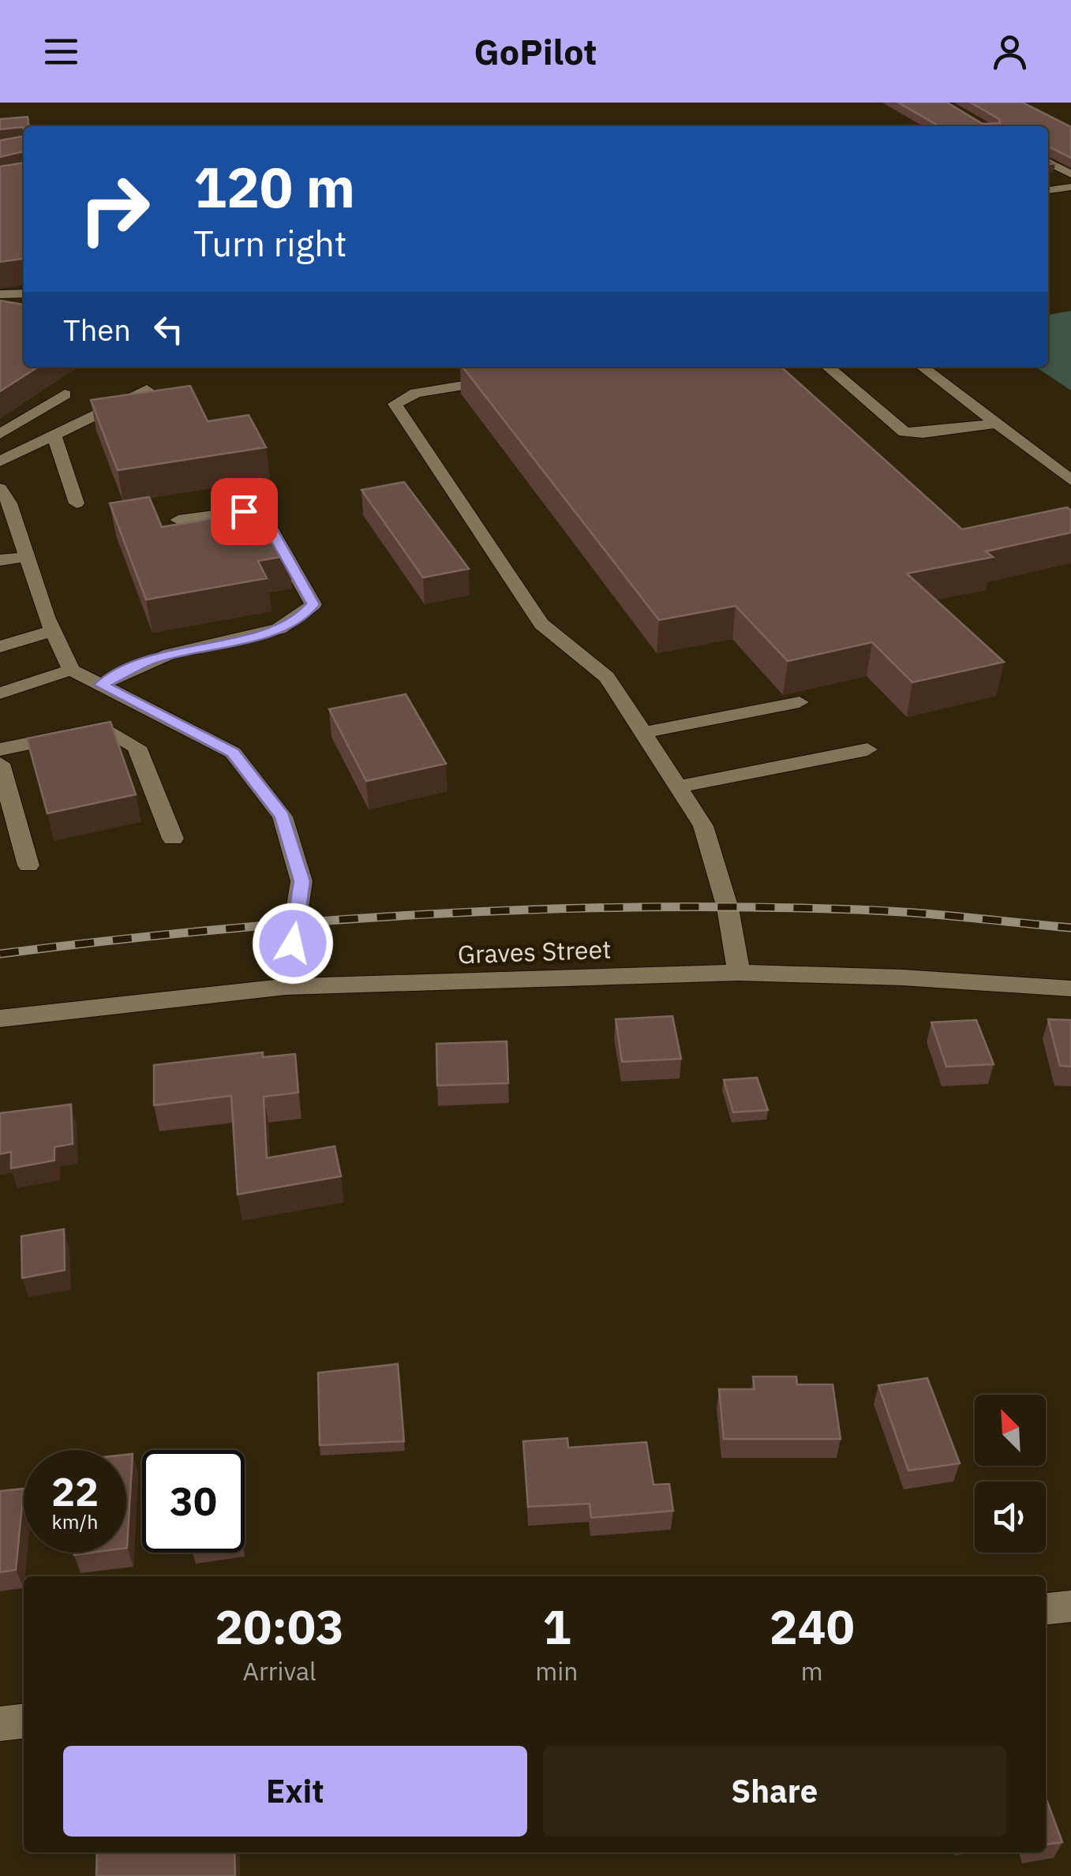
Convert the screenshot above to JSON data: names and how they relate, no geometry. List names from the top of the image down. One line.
{"streets":{"street":["Graves Street"]},"north":"top left","page":{"header":"GoPilot","turn":["120 m","Turn right"],"then":"Then","speed":"22 km/h","limit":"30","eta":["20:03","Arrival","1","min","240","m"],"buttons":["Exit","Share"]}}
